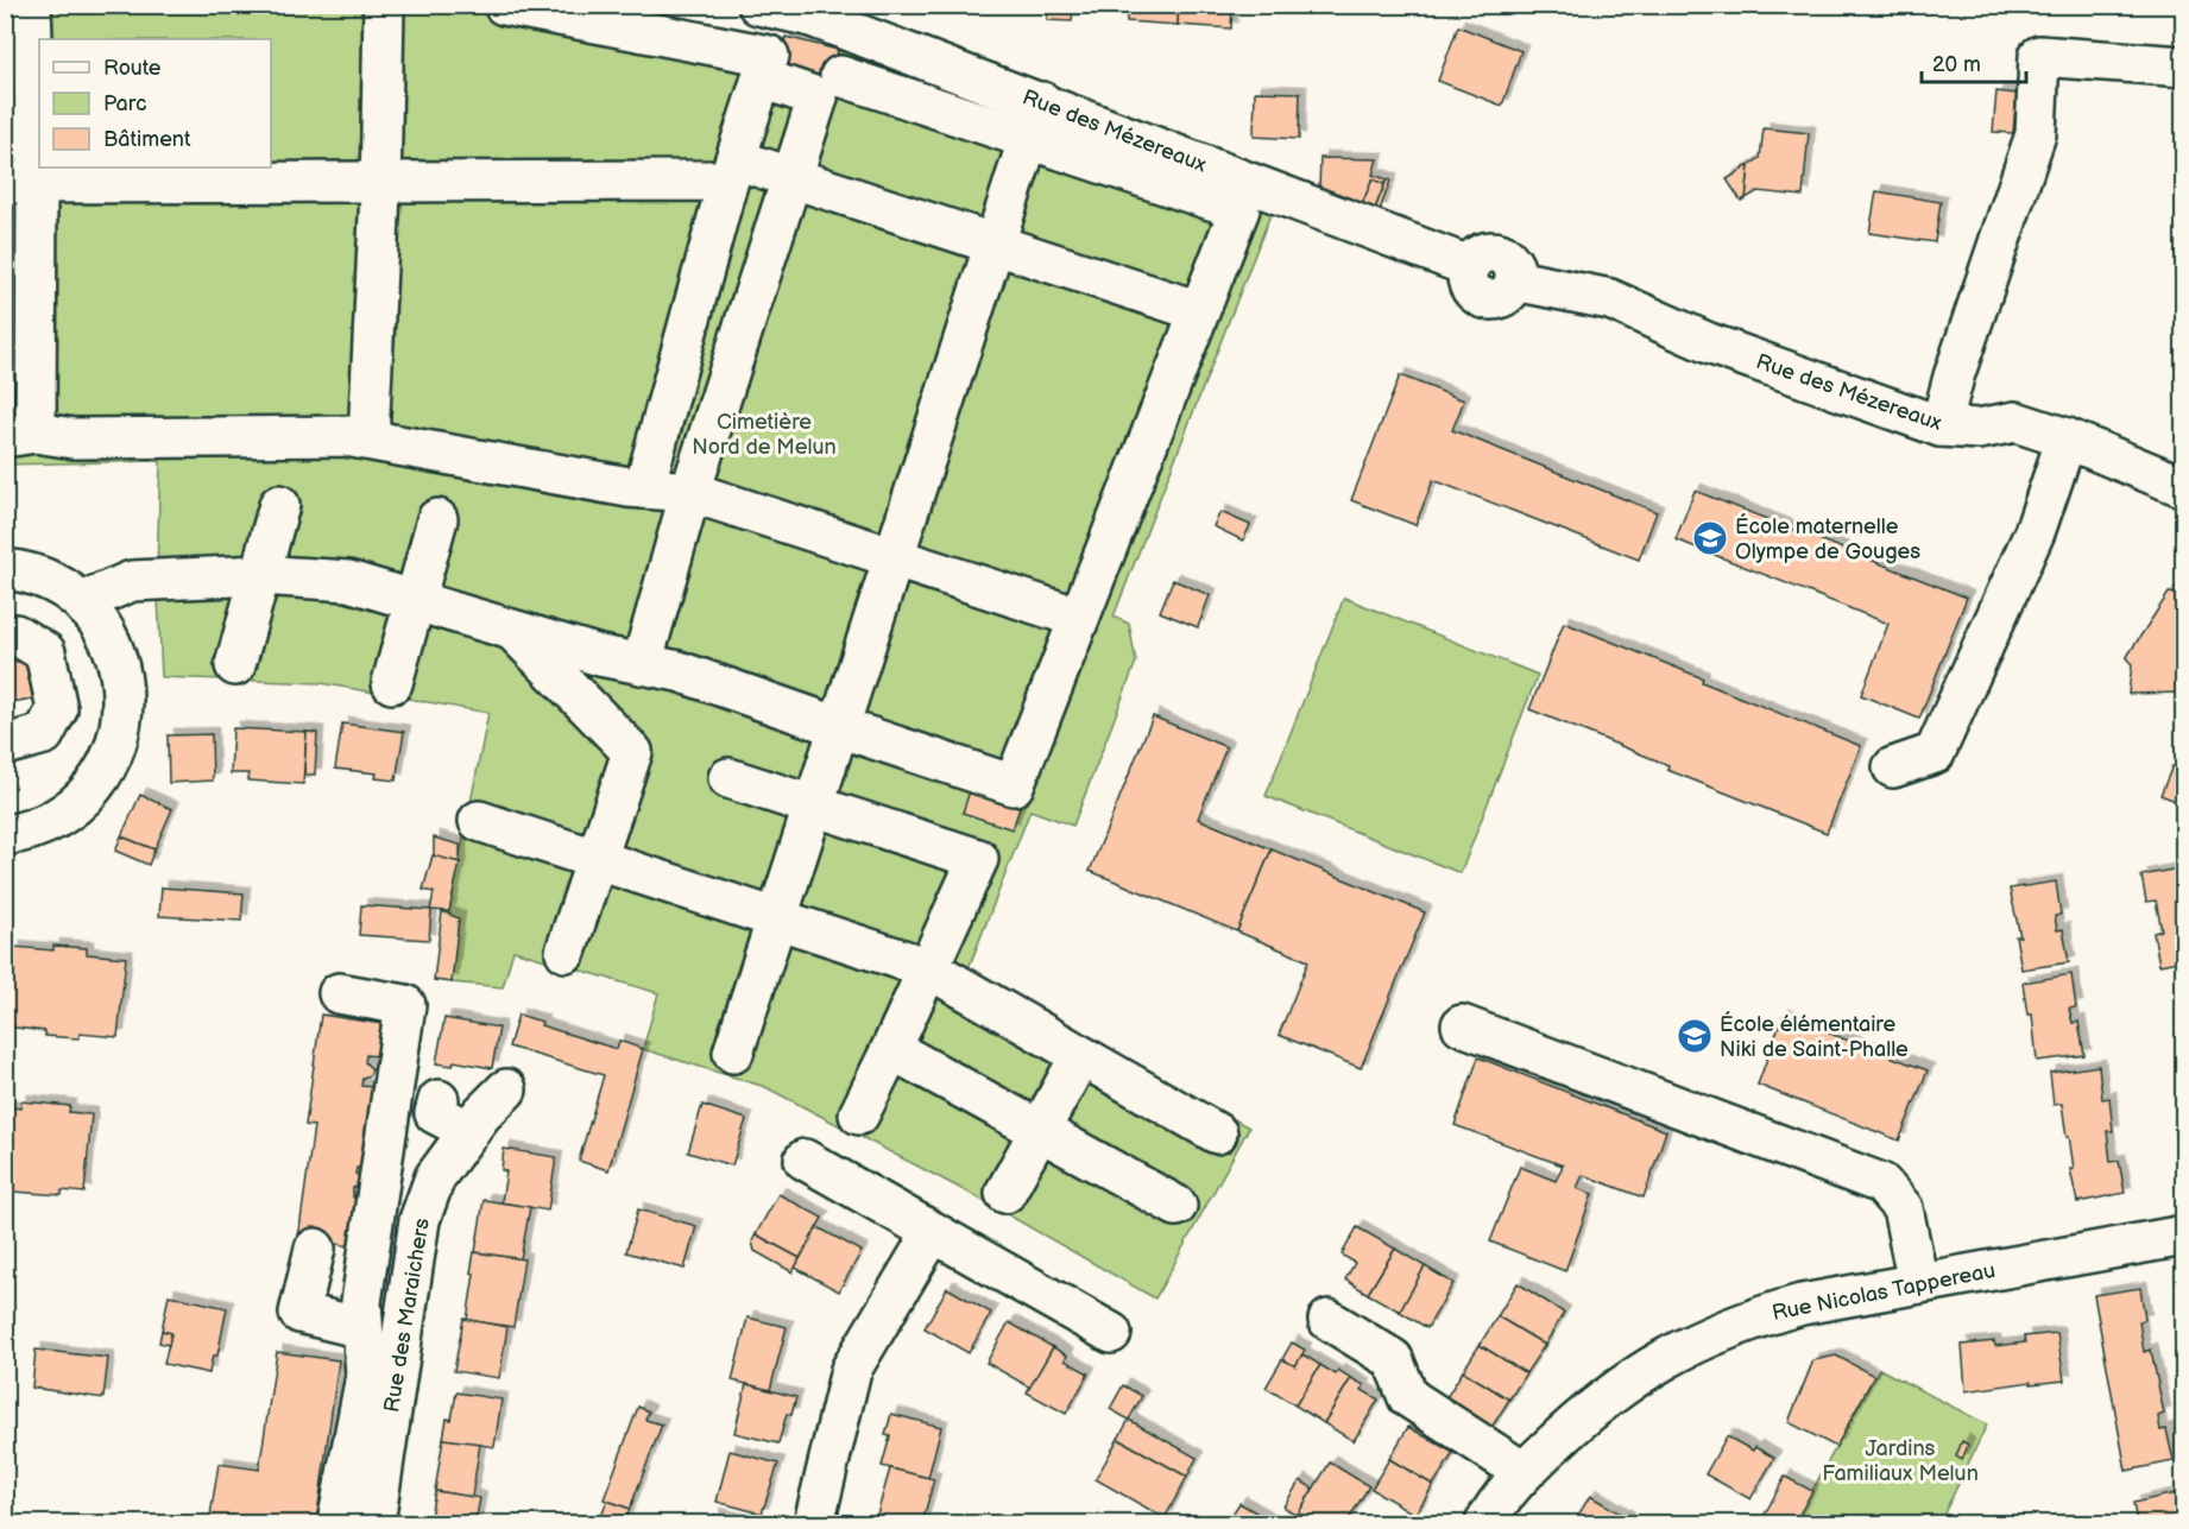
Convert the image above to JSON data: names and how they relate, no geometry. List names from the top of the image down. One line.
{"streets":{"street":["Rue des Mézereaux","Rue Nicolas Tappereau","Rue des Maraichers"]},"parks":["Cimetière Nord de Melun","Jardins Familiaux Melun"],"places":{"school or university":["École maternelle Olympe de Gouges","École élémentaire Niki de Saint-Phalle"]},"legend":["Route","Parc","Bâtiment"],"scale_bar":"20 m"}
